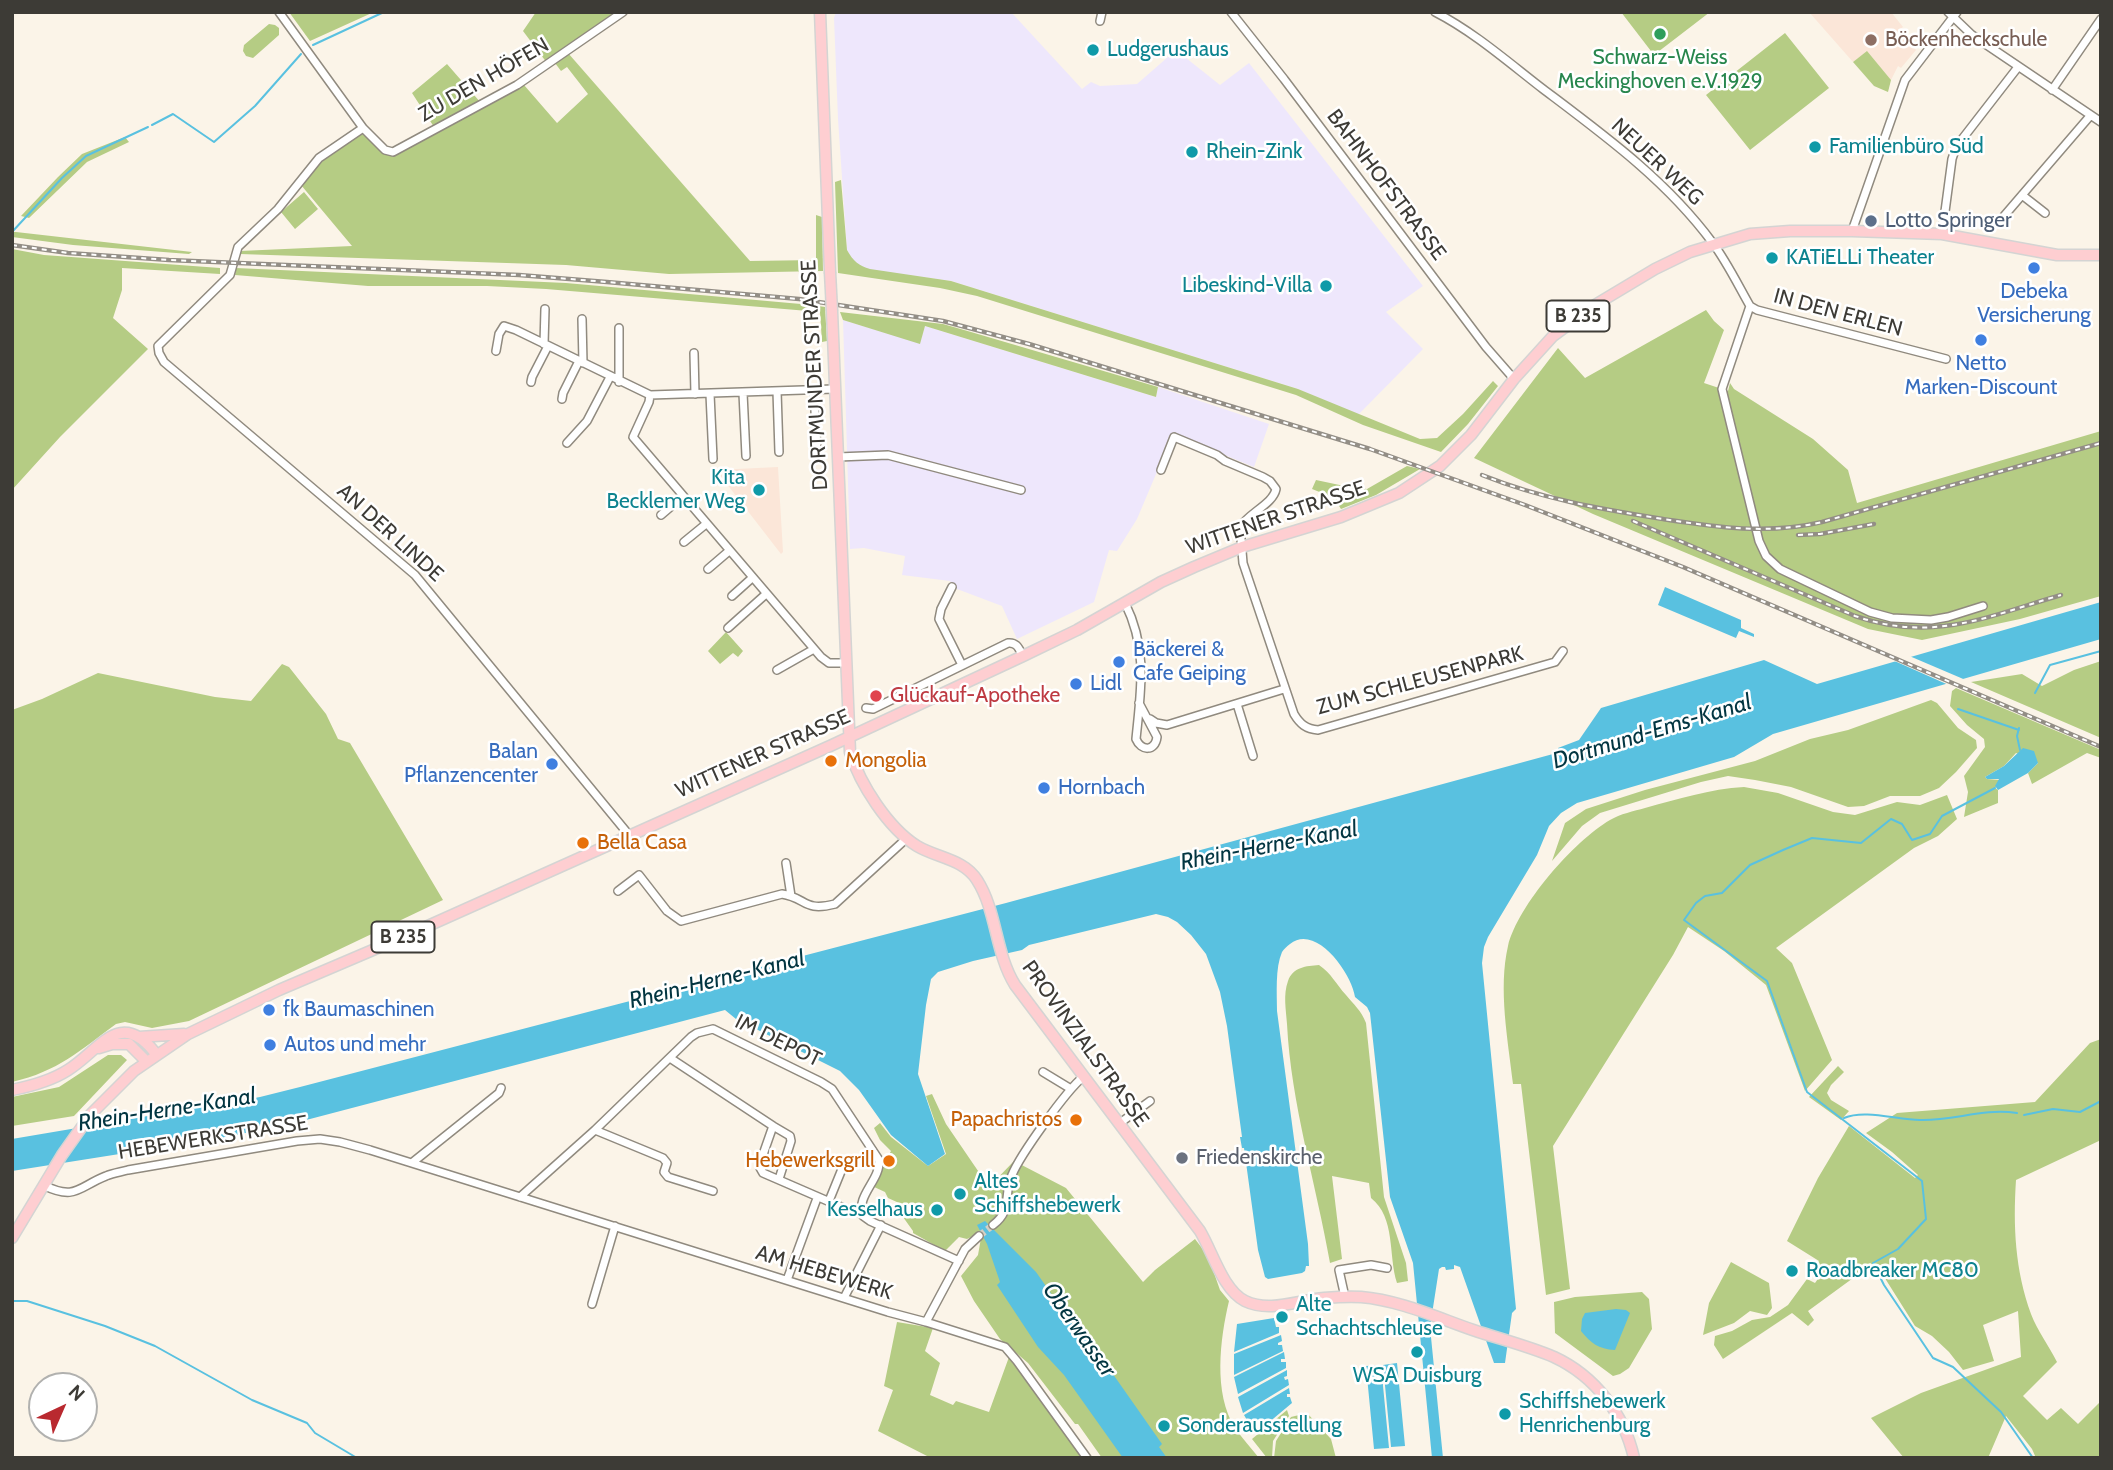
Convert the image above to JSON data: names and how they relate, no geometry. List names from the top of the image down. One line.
{"streets":{"main road":["B 235","DORTMUNDER STRASSE","WITTENER STRASSE","PROVINZIALSTRASSE"],"street":["ZU DEN HÖFEN","NEUER WEG","BAHNHOFSTRASSE","IN DEN ERLEN","AN DER LINDE","ZUM SCHLEUSENPARK","IM DEPOT","HEBEWERKSTRASSE","AM HEBEWERK"]},"crossings":[["ZU DEN HÖFEN","AN DER LINDE"],["NEUER WEG","IN DEN ERLEN"],["NEUER WEG","B 235"],["BAHNHOFSTRASSE","B 235"],["BAHNHOFSTRASSE","WITTENER STRASSE"],["IN DEN ERLEN","B 235"],["B 235","WITTENER STRASSE"],["B 235","HEBEWERKSTRASSE"],["DORTMUNDER STRASSE","WITTENER STRASSE"],["DORTMUNDER STRASSE","PROVINZIALSTRASSE"],["WITTENER STRASSE","AN DER LINDE"],["WITTENER STRASSE","ZUM SCHLEUSENPARK"],["WITTENER STRASSE","PROVINZIALSTRASSE"],["IM DEPOT","HEBEWERKSTRASSE"],["IM DEPOT","AM HEBEWERK"],["HEBEWERKSTRASSE","AM HEBEWERK"]],"water":["Dortmund-Ems-Kanal","Rhein-Herne-Kanal","Oberwasser"],"places":["Schwarz-Weiss Meckinghoven e.V.1929","Böckenheckschule","Ludgerushaus","Familienbüro Süd","Rhein-Zink","Lotto Springer","KATiELLi Theater","Debeka Versicherung","Libeskind-Villa","Netto Marken-Discount","Kita Becklemer Weg","Bäckerei & Cafe Geiping","Lidl","Glückauf-Apotheke","Mongolia","Balan Pflanzencenter","Hornbach","Bella Casa","fk Baumaschinen","Autos und mehr","Papachristos","Friedenskirche","Hebewerksgrill","Altes Schiffshebewerk","Kesselhaus","Roadbreaker MC80","Alte Schachtschleuse","WSA Duisburg","Schiffshebewerk Henrichenburg","Sonderausstellung"],"north":"top right"}
